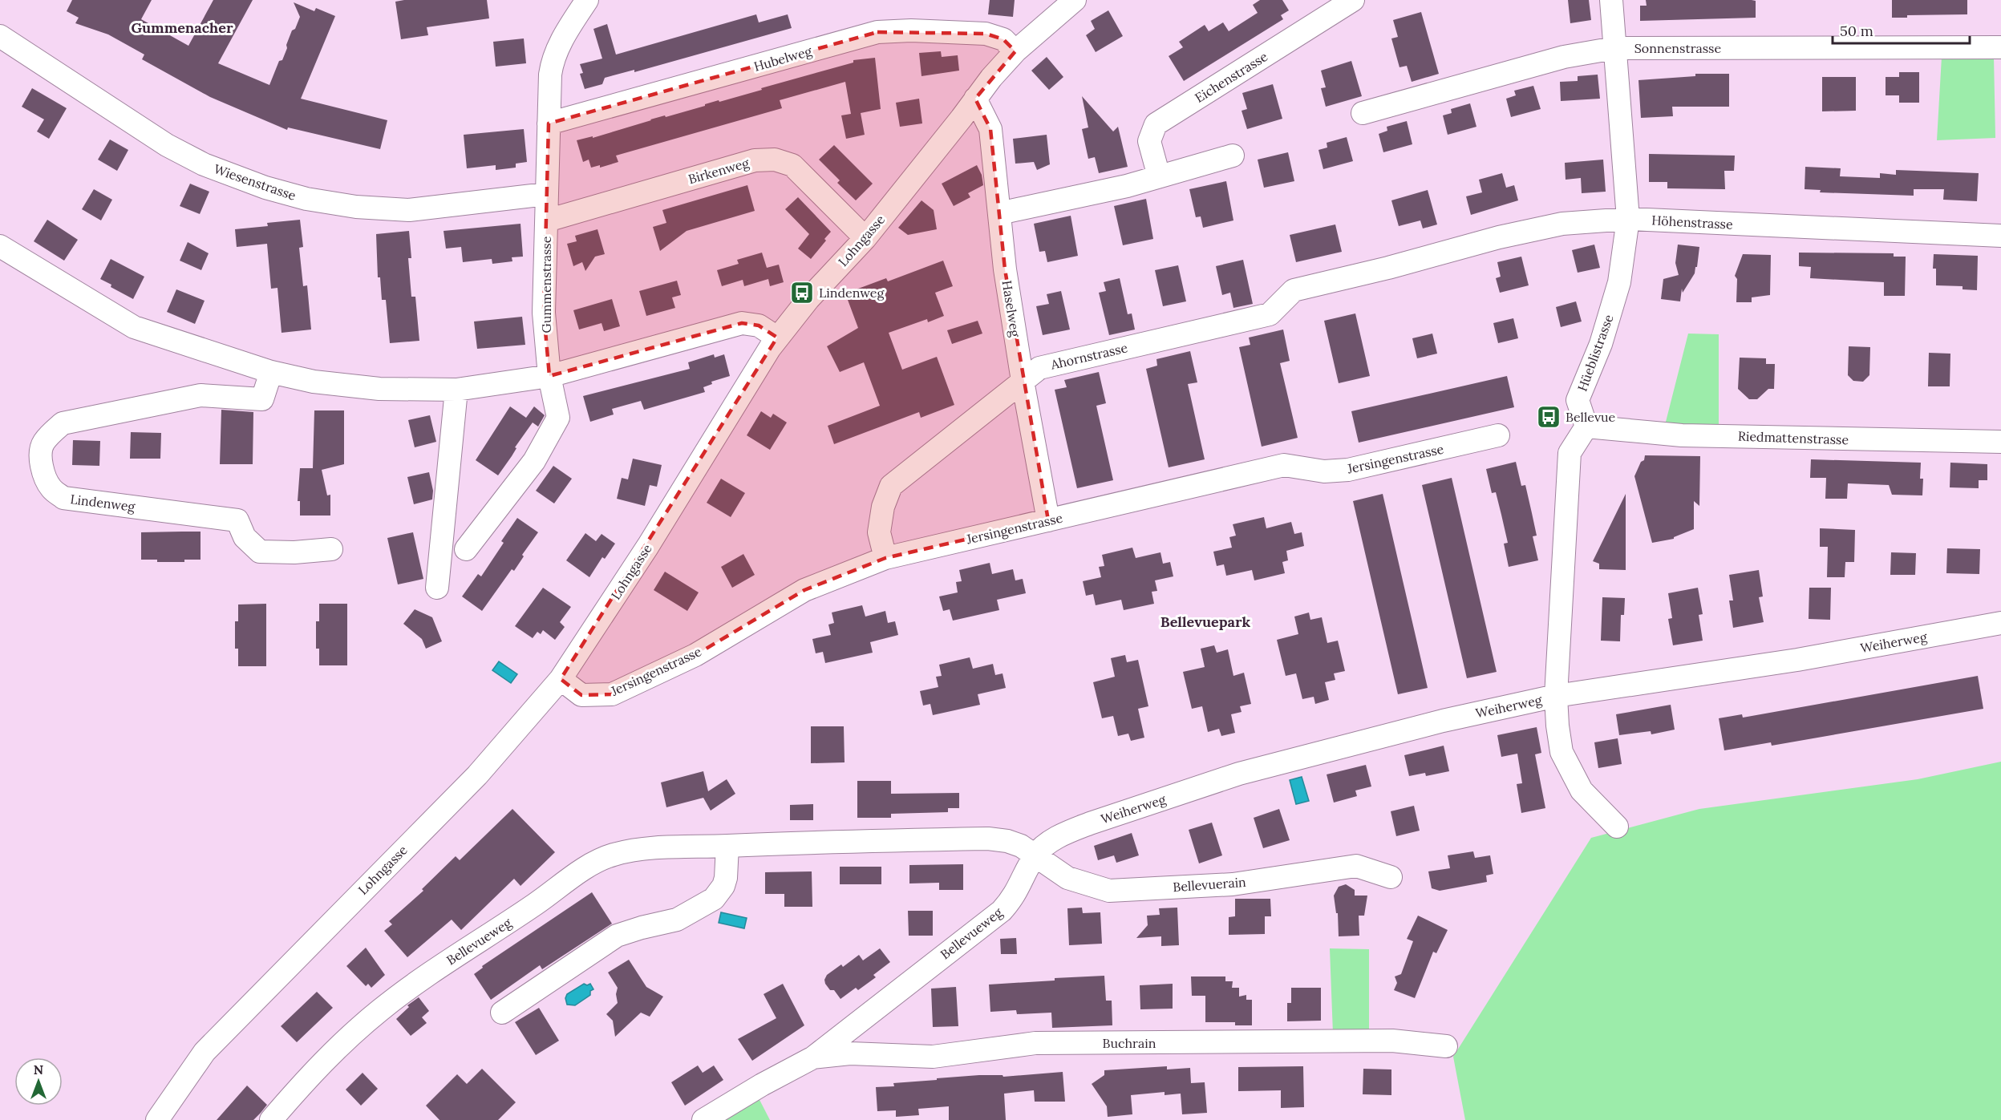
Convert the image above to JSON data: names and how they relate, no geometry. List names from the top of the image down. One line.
{"streets":{"street":["Sonnenstrasse","Hubelweg","Eichenstrasse","Birkenweg","Wiesenstrasse","Höhenstrasse","Lohngasse","Gummenstrasse","Haselweg","Hüeblistrasse","Ahornstrasse","Riedmattenstrasse","Jersingenstrasse","Lindenweg","Weiherweg","Bellevuerain","Bellevueweg","Buchrain"]},"crossings":[["Sonnenstrasse","Hüeblistrasse"],["Hubelweg","Lohngasse"],["Hubelweg","Gummenstrasse"],["Birkenweg","Lohngasse"],["Birkenweg","Gummenstrasse"],["Wiesenstrasse","Gummenstrasse"],["Höhenstrasse","Hüeblistrasse"],["Höhenstrasse","Ahornstrasse"],["Lohngasse","Haselweg"],["Lohngasse","Jersingenstrasse"],["Haselweg","Ahornstrasse"],["Haselweg","Jersingenstrasse"],["Hüeblistrasse","Riedmattenstrasse"],["Ahornstrasse","Jersingenstrasse"],["Weiherweg","Bellevuerain"],["Weiherweg","Bellevueweg"],["Bellevuerain","Bellevueweg"],["Bellevueweg","Buchrain"]],"districts":["Gummenacher","Bellevuepark"],"places":{"bus stop":["Lindenweg","Bellevue"]},"scale_bar":"50 m","north":"top"}
